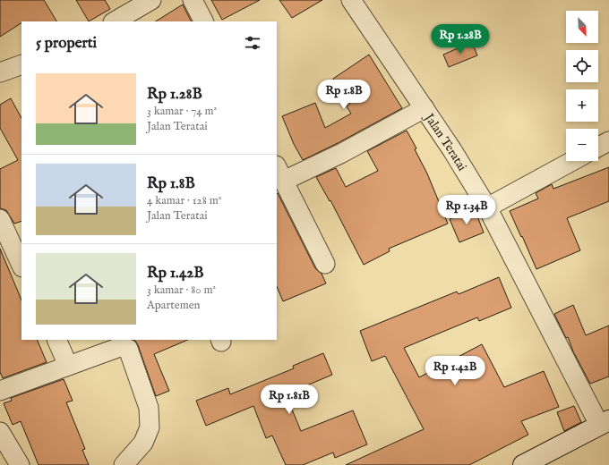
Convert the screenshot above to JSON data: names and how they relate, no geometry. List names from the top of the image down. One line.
{"streets":{"street":["Jalan Teratai"]},"north":"bottom right","page":{"map_buttons":["+","−"],"heading":"5 properti","price":["Rp 1.28B","Rp 1.8B","Rp 1.34B","Rp 1.42B","Rp 1.81B"],"list":[{"name":"Rp 1.28B","note":"3 kamar · 74 m² · Jalan Teratai"},{"name":"Rp 1.8B","note":"4 kamar · 128 m² · Jalan Teratai"},{"name":"Rp 1.42B","note":"3 kamar · 80 m² · Apartemen"}]}}
